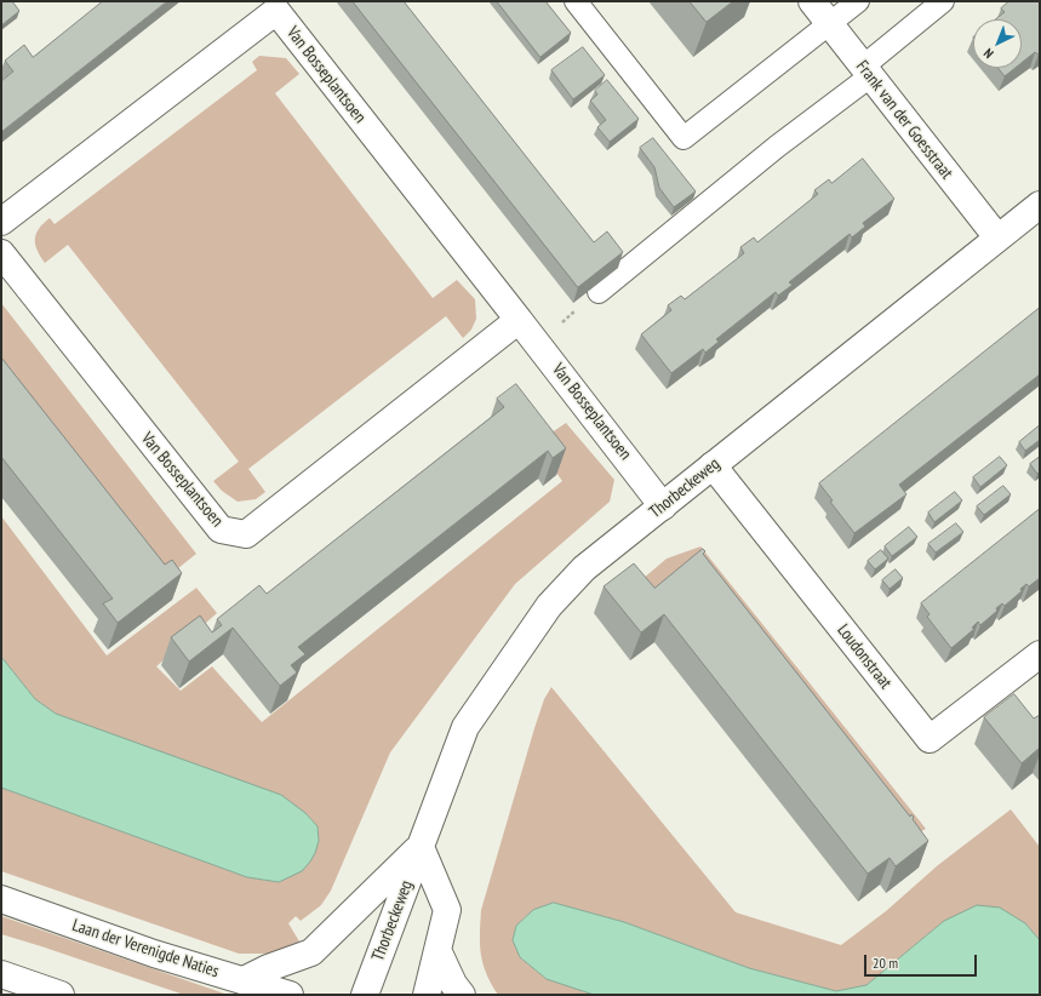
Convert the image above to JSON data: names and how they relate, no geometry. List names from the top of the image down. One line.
{"streets":{"street":["Van Bosseplantsoen","Frank van der Goesstraat","Thorbeckeweg","Loudonstraat","Laan der Verenigde Naties"]},"crossings":[["Van Bosseplantsoen","Thorbeckeweg"],["Frank van der Goesstraat","Thorbeckeweg"],["Thorbeckeweg","Loudonstraat"]],"scale_bar":"20 m","north":"bottom left"}
